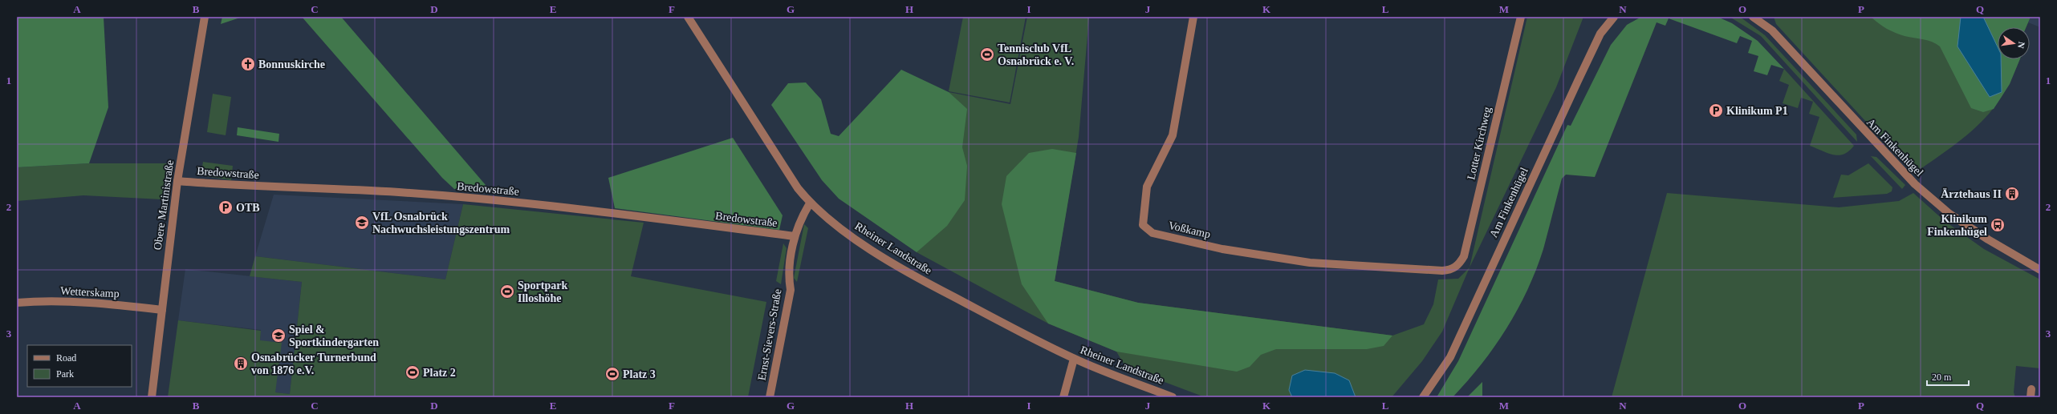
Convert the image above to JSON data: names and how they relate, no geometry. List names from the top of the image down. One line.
{"streets":{"street":["Lotter Kirchweg","Am Finkenhügel","Bredowstraße","Obere Martinistraße","Voßkamp","Rheiner Landstraße","Wetterskamp","Ernst-Sievers-Straße"]},"crossings":[["Lotter Kirchweg","Voßkamp"],["Bredowstraße","Obere Martinistraße"],["Bredowstraße","Ernst-Sievers-Straße"],["Obere Martinistraße","Wetterskamp"],["Rheiner Landstraße","Ernst-Sievers-Straße"]],"places":{"sports":["Tennisclub VfL Osnabrück e. V.","Sportpark Illoshöhe","Platz 2","Platz 3"],"church":["Bonnuskirche"],"parking":["Klinikum P1","OTB"],"building":["Ärztehaus II","Osnabrücker Turnerbund von 1876 e.V."],"school or university":["VfL Osnabrück Nachwuchsleistungszentrum","Spiel & Sportkindergarten"],"bus stop":["Klinikum Finkenhügel"]},"legend":["Road","Park"],"scale_bar":"20 m","north":"right","grid":{"columns":["A","B","C","D","E","F","G","H","I","J","K","L","M","N","O","P","Q"],"rows":["1","2","3"]}}
